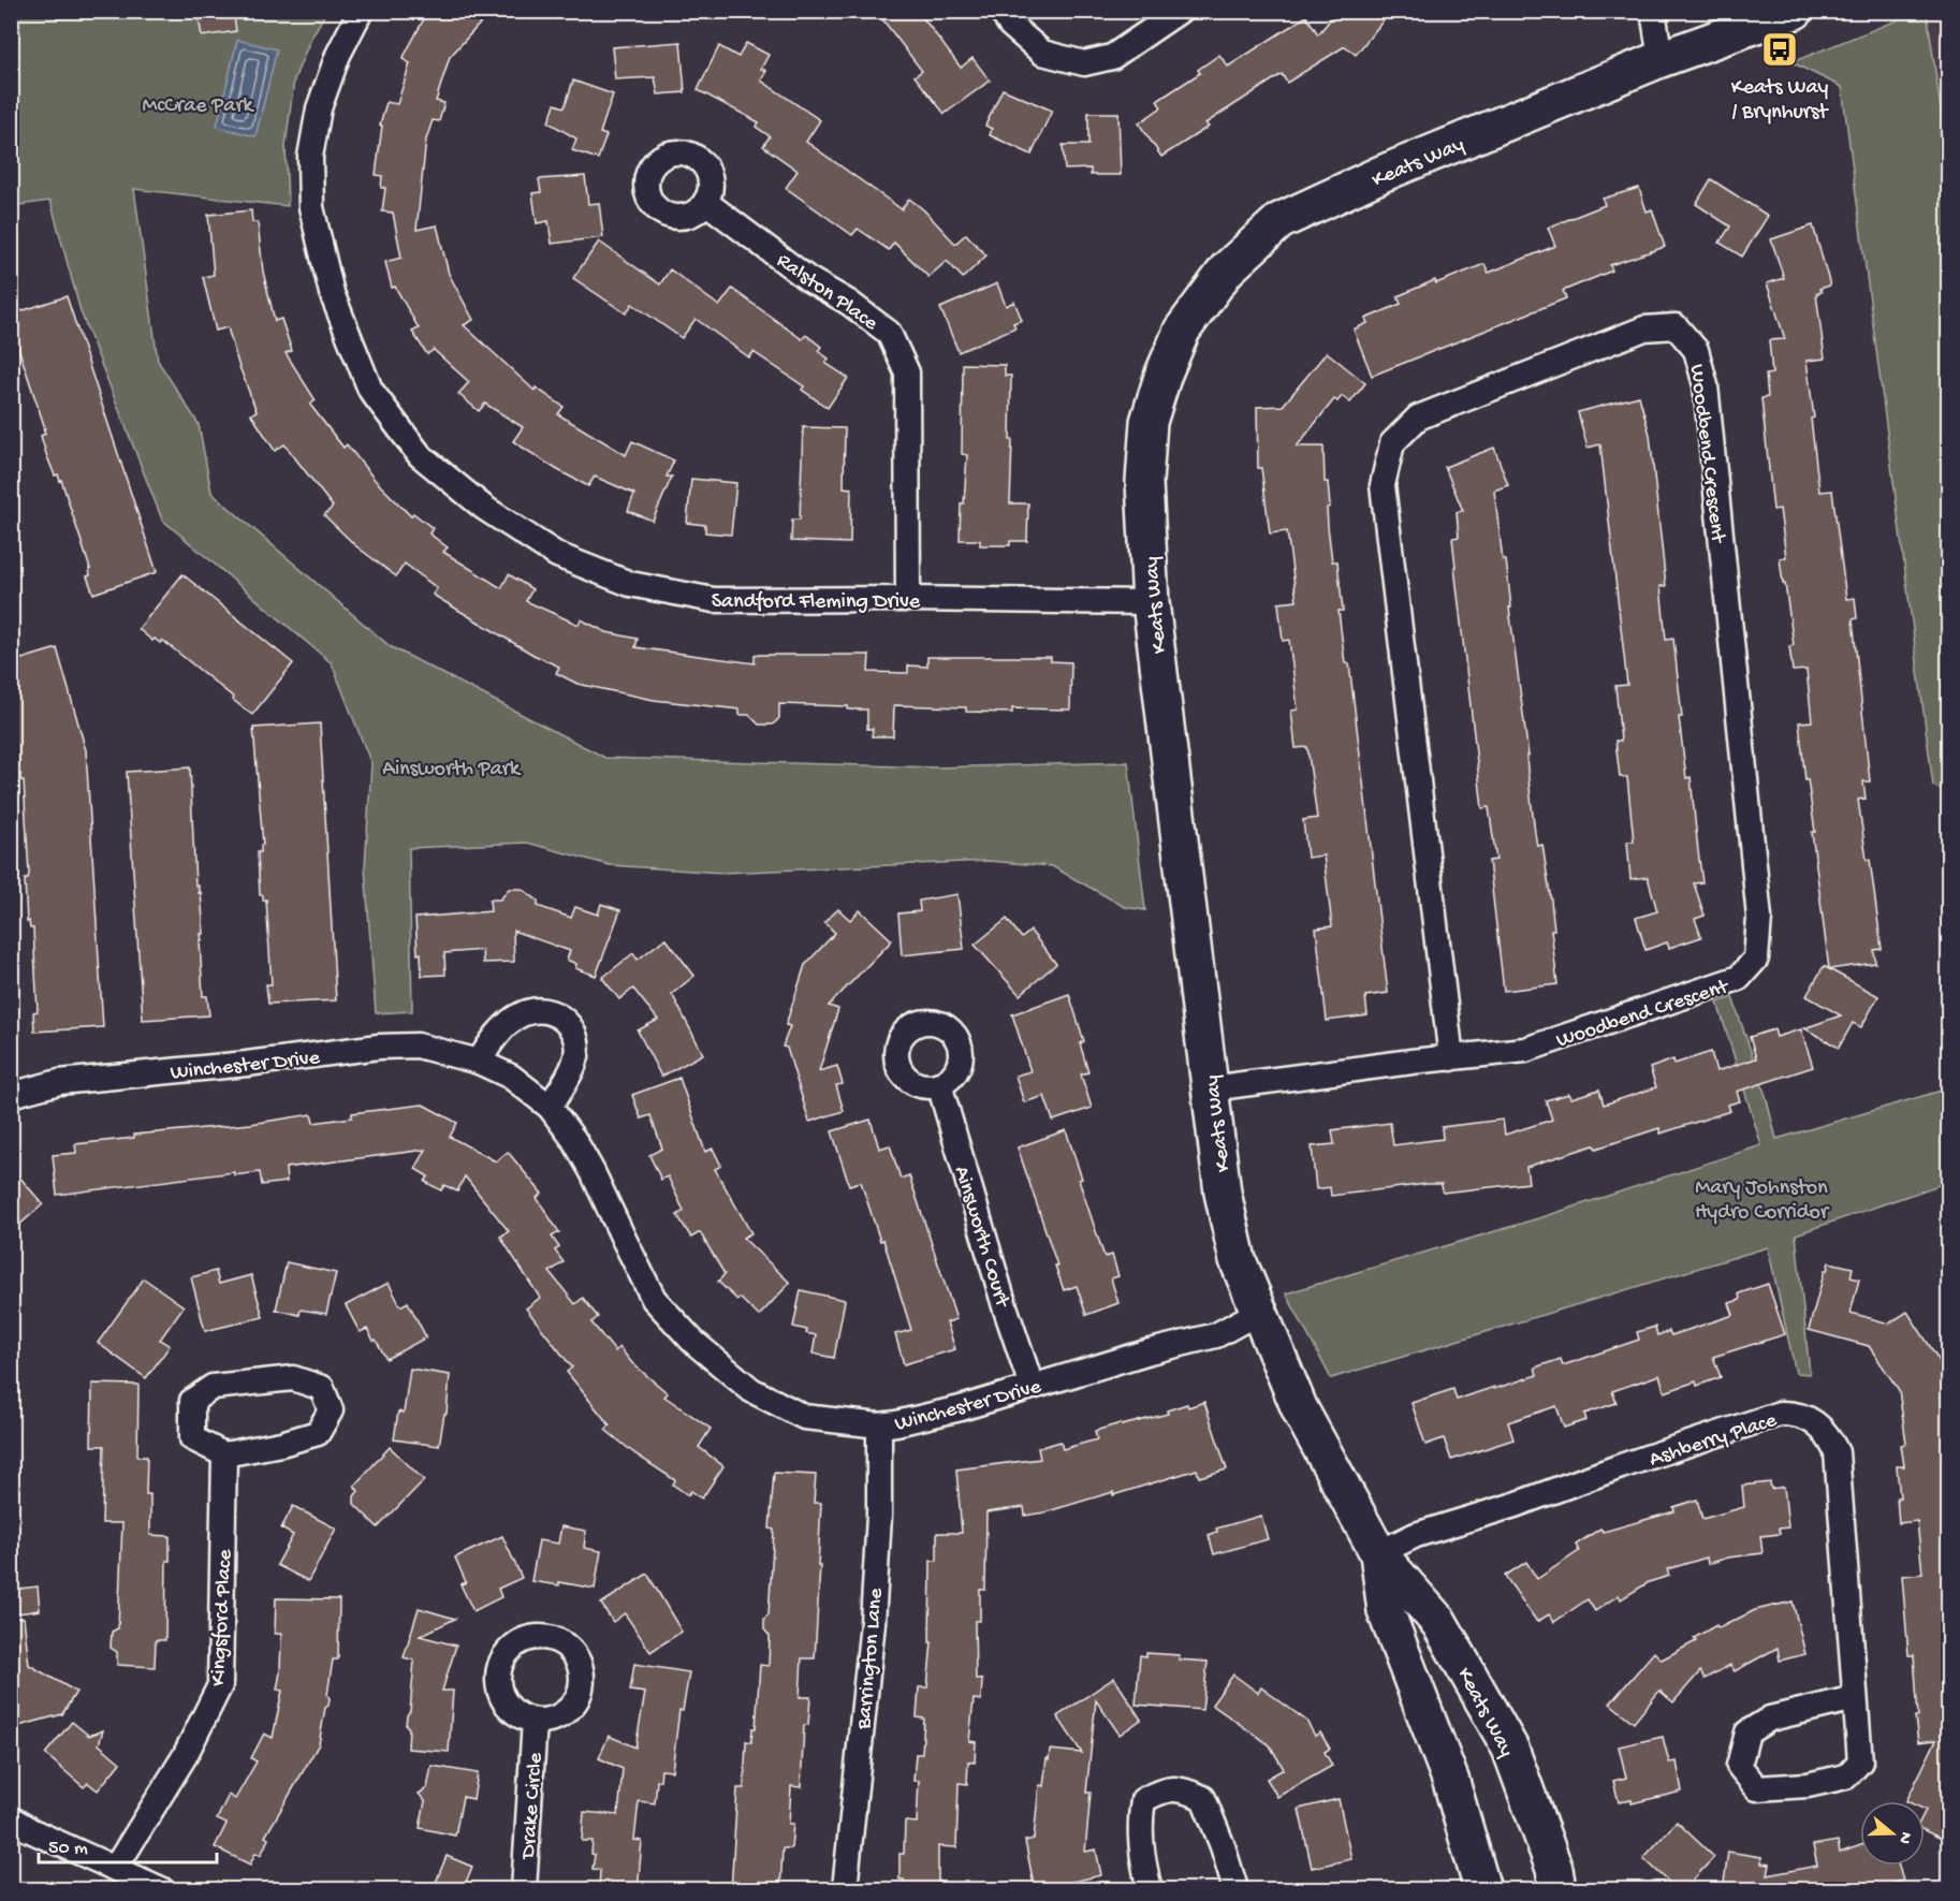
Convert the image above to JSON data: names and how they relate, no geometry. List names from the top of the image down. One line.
{"streets":{"street":["Keats Way","Ralston Place","Woodbend Crescent","Sandford Fleming Drive","Winchester Drive","Ainsworth Court","Ashberry Place","Kingsford Place","Barrington Lane","Drake Circle"]},"crossings":[["Keats Way","Woodbend Crescent"],["Keats Way","Sandford Fleming Drive"],["Keats Way","Winchester Drive"],["Keats Way","Ashberry Place"],["Ralston Place","Sandford Fleming Drive"],["Winchester Drive","Ainsworth Court"],["Winchester Drive","Barrington Lane"]],"parks":["McCrae Park","Ainsworth Park","Mary Johnston Hydro Corridor"],"places":{"bus stop":["Keats Way / Brynhurst"]},"scale_bar":"50 m","north":"right"}
